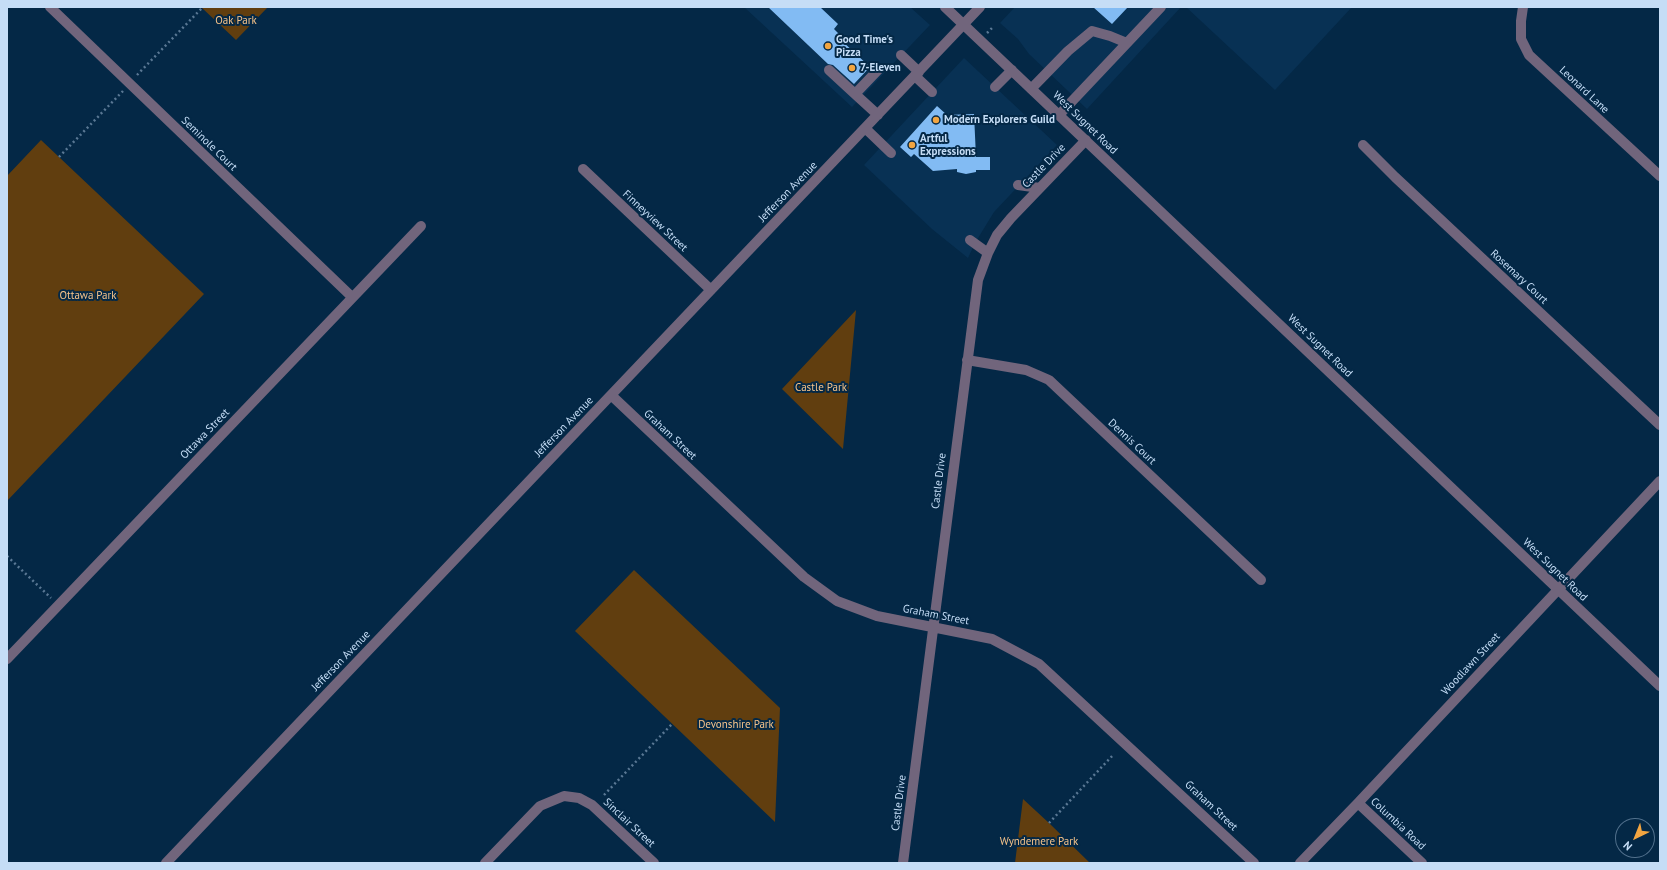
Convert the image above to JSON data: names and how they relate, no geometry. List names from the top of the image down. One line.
{"streets":{"street":["Leonard Lane","West Sugnet Road","Seminole Court","Castle Drive","Jefferson Avenue","Finneyview Street","Rosemary Court","Ottawa Street","Graham Street","Dennis Court","Woodlawn Street","Sinclair Street","Columbia Road"]},"crossings":[["West Sugnet Road","Castle Drive"],["West Sugnet Road","Jefferson Avenue"],["West Sugnet Road","Woodlawn Street"],["Seminole Court","Ottawa Street"],["Castle Drive","Graham Street"],["Castle Drive","Dennis Court"],["Jefferson Avenue","Finneyview Street"],["Jefferson Avenue","Graham Street"],["Woodlawn Street","Columbia Road"]],"parks":["Oak Park","Ottawa Park","Castle Park","Devonshire Park","Wyndemere Park"],"places":["Good Time's Pizza","7-Eleven","Modern Explorers Guild","Artful Expressions"],"north":"bottom left"}
